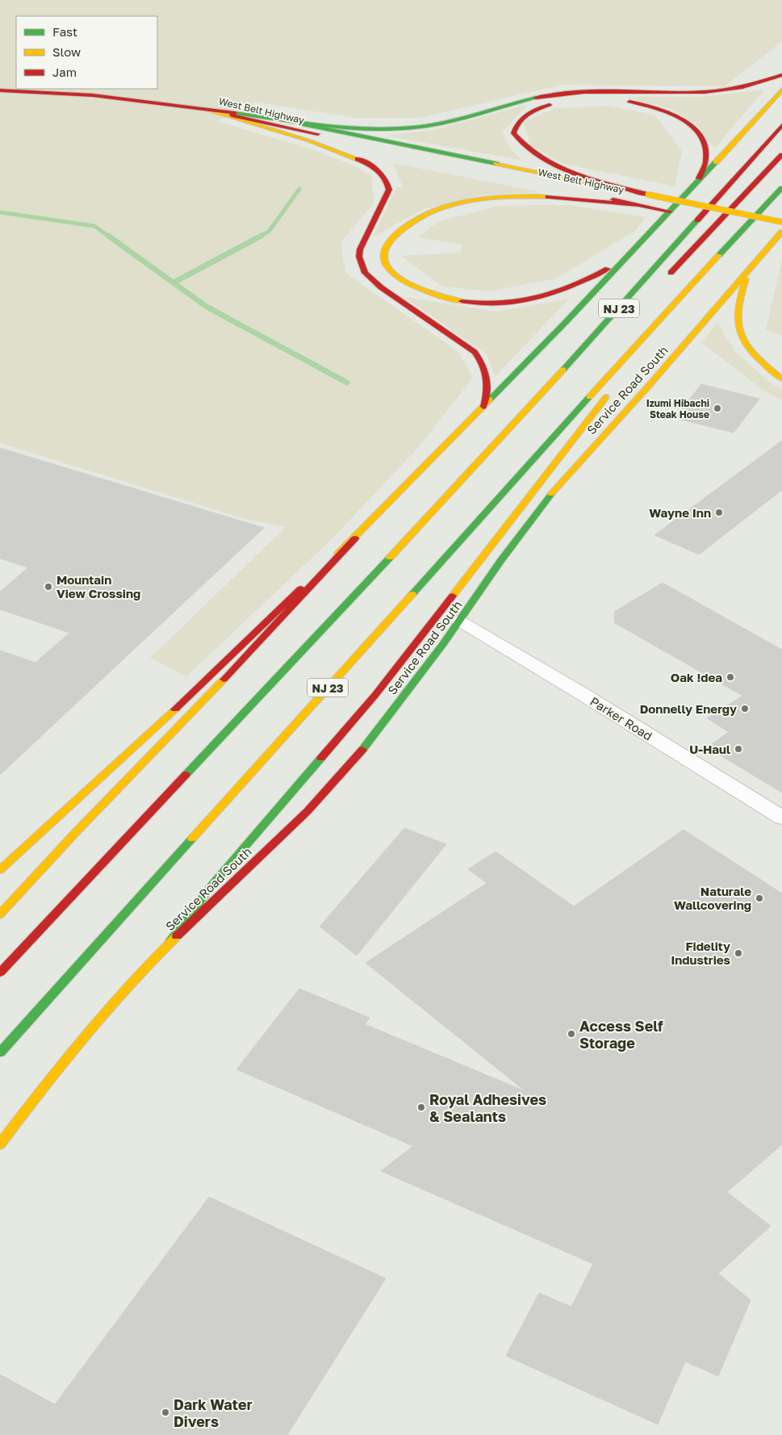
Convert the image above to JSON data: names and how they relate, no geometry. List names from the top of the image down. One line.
{"streets":{"main road":["West Belt Highway","NJ 23","Service Road South"],"street":["Parker Road"]},"crossings":[["Service Road South","Parker Road"]],"places":["Izumi Hibachi Steak House","Wayne Inn","Mountain View Crossing","Oak !dea","Donnelly Energy","U-Haul","Naturale Wallcovering","Fidelity Industries","Access Self Storage","Royal Adhesives & Sealants","Dark Water Divers"],"legend":["Fast","Slow","Jam"]}
